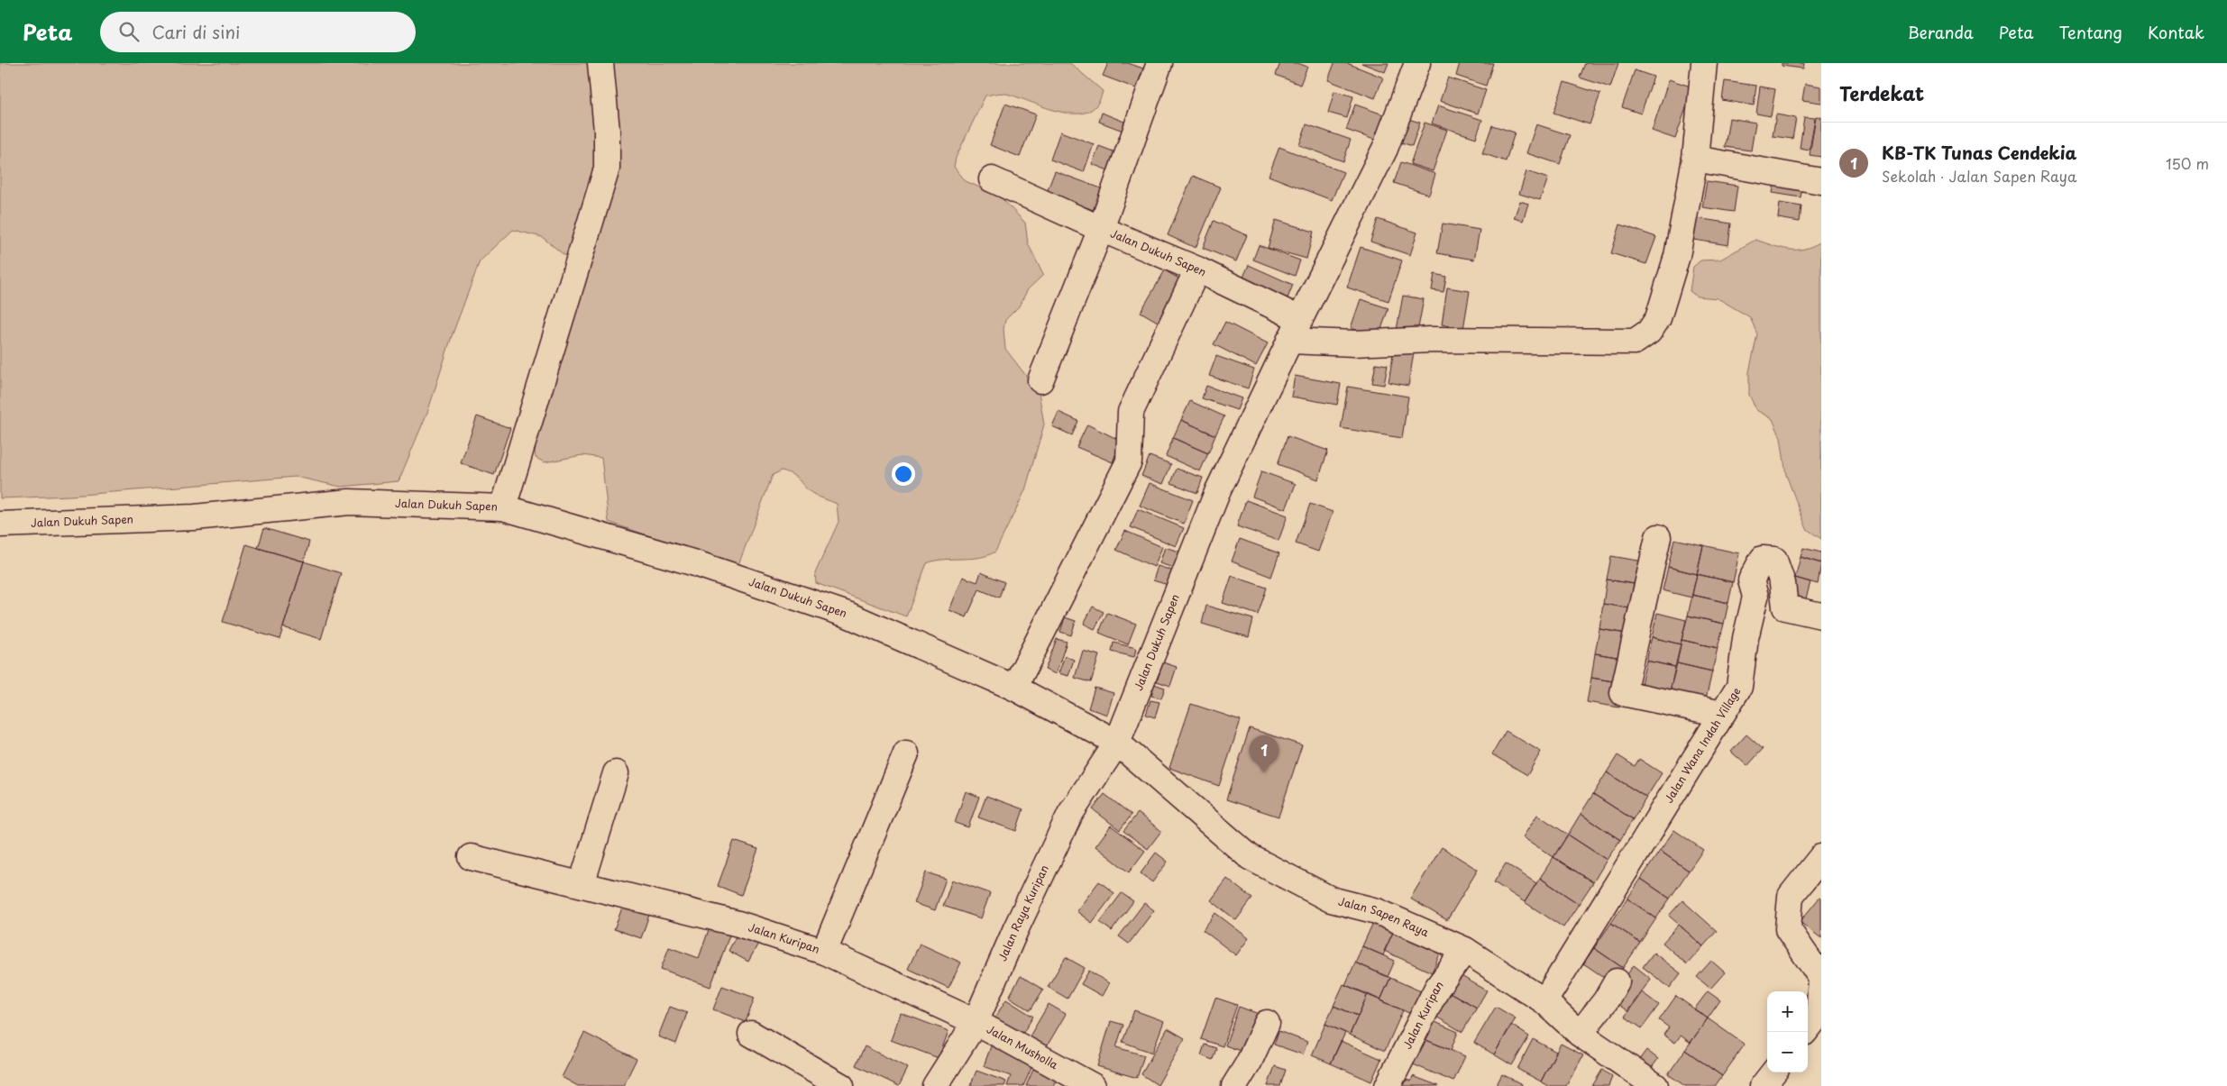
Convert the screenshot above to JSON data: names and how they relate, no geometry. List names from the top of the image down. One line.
{"streets":{"street":["Jalan Dukuh Sapen","Jalan Wana Indah Village","Jalan Raya Kuripan","Jalan Sapen Raya","Jalan Kuripan","Jalan Musholla"]},"crossings":[["Jalan Dukuh Sapen","Jalan Raya Kuripan"],["Jalan Dukuh Sapen","Jalan Sapen Raya"],["Jalan Wana Indah Village","Jalan Sapen Raya"],["Jalan Raya Kuripan","Jalan Sapen Raya"],["Jalan Raya Kuripan","Jalan Kuripan"],["Jalan Raya Kuripan","Jalan Musholla"],["Jalan Sapen Raya","Jalan Kuripan"],["Jalan Kuripan","Jalan Musholla"]],"page":{"header":"Peta","search":"Cari di sini","nav":["Beranda","Peta","Tentang","Kontak"],"heading":"Terdekat","list":[{"mark":"1","name":"KB-TK Tunas Cendekia","note":"Sekolah · Jalan Sapen Raya","value":"150 m"}],"pins":"1","map_buttons":["+","−"]}}
